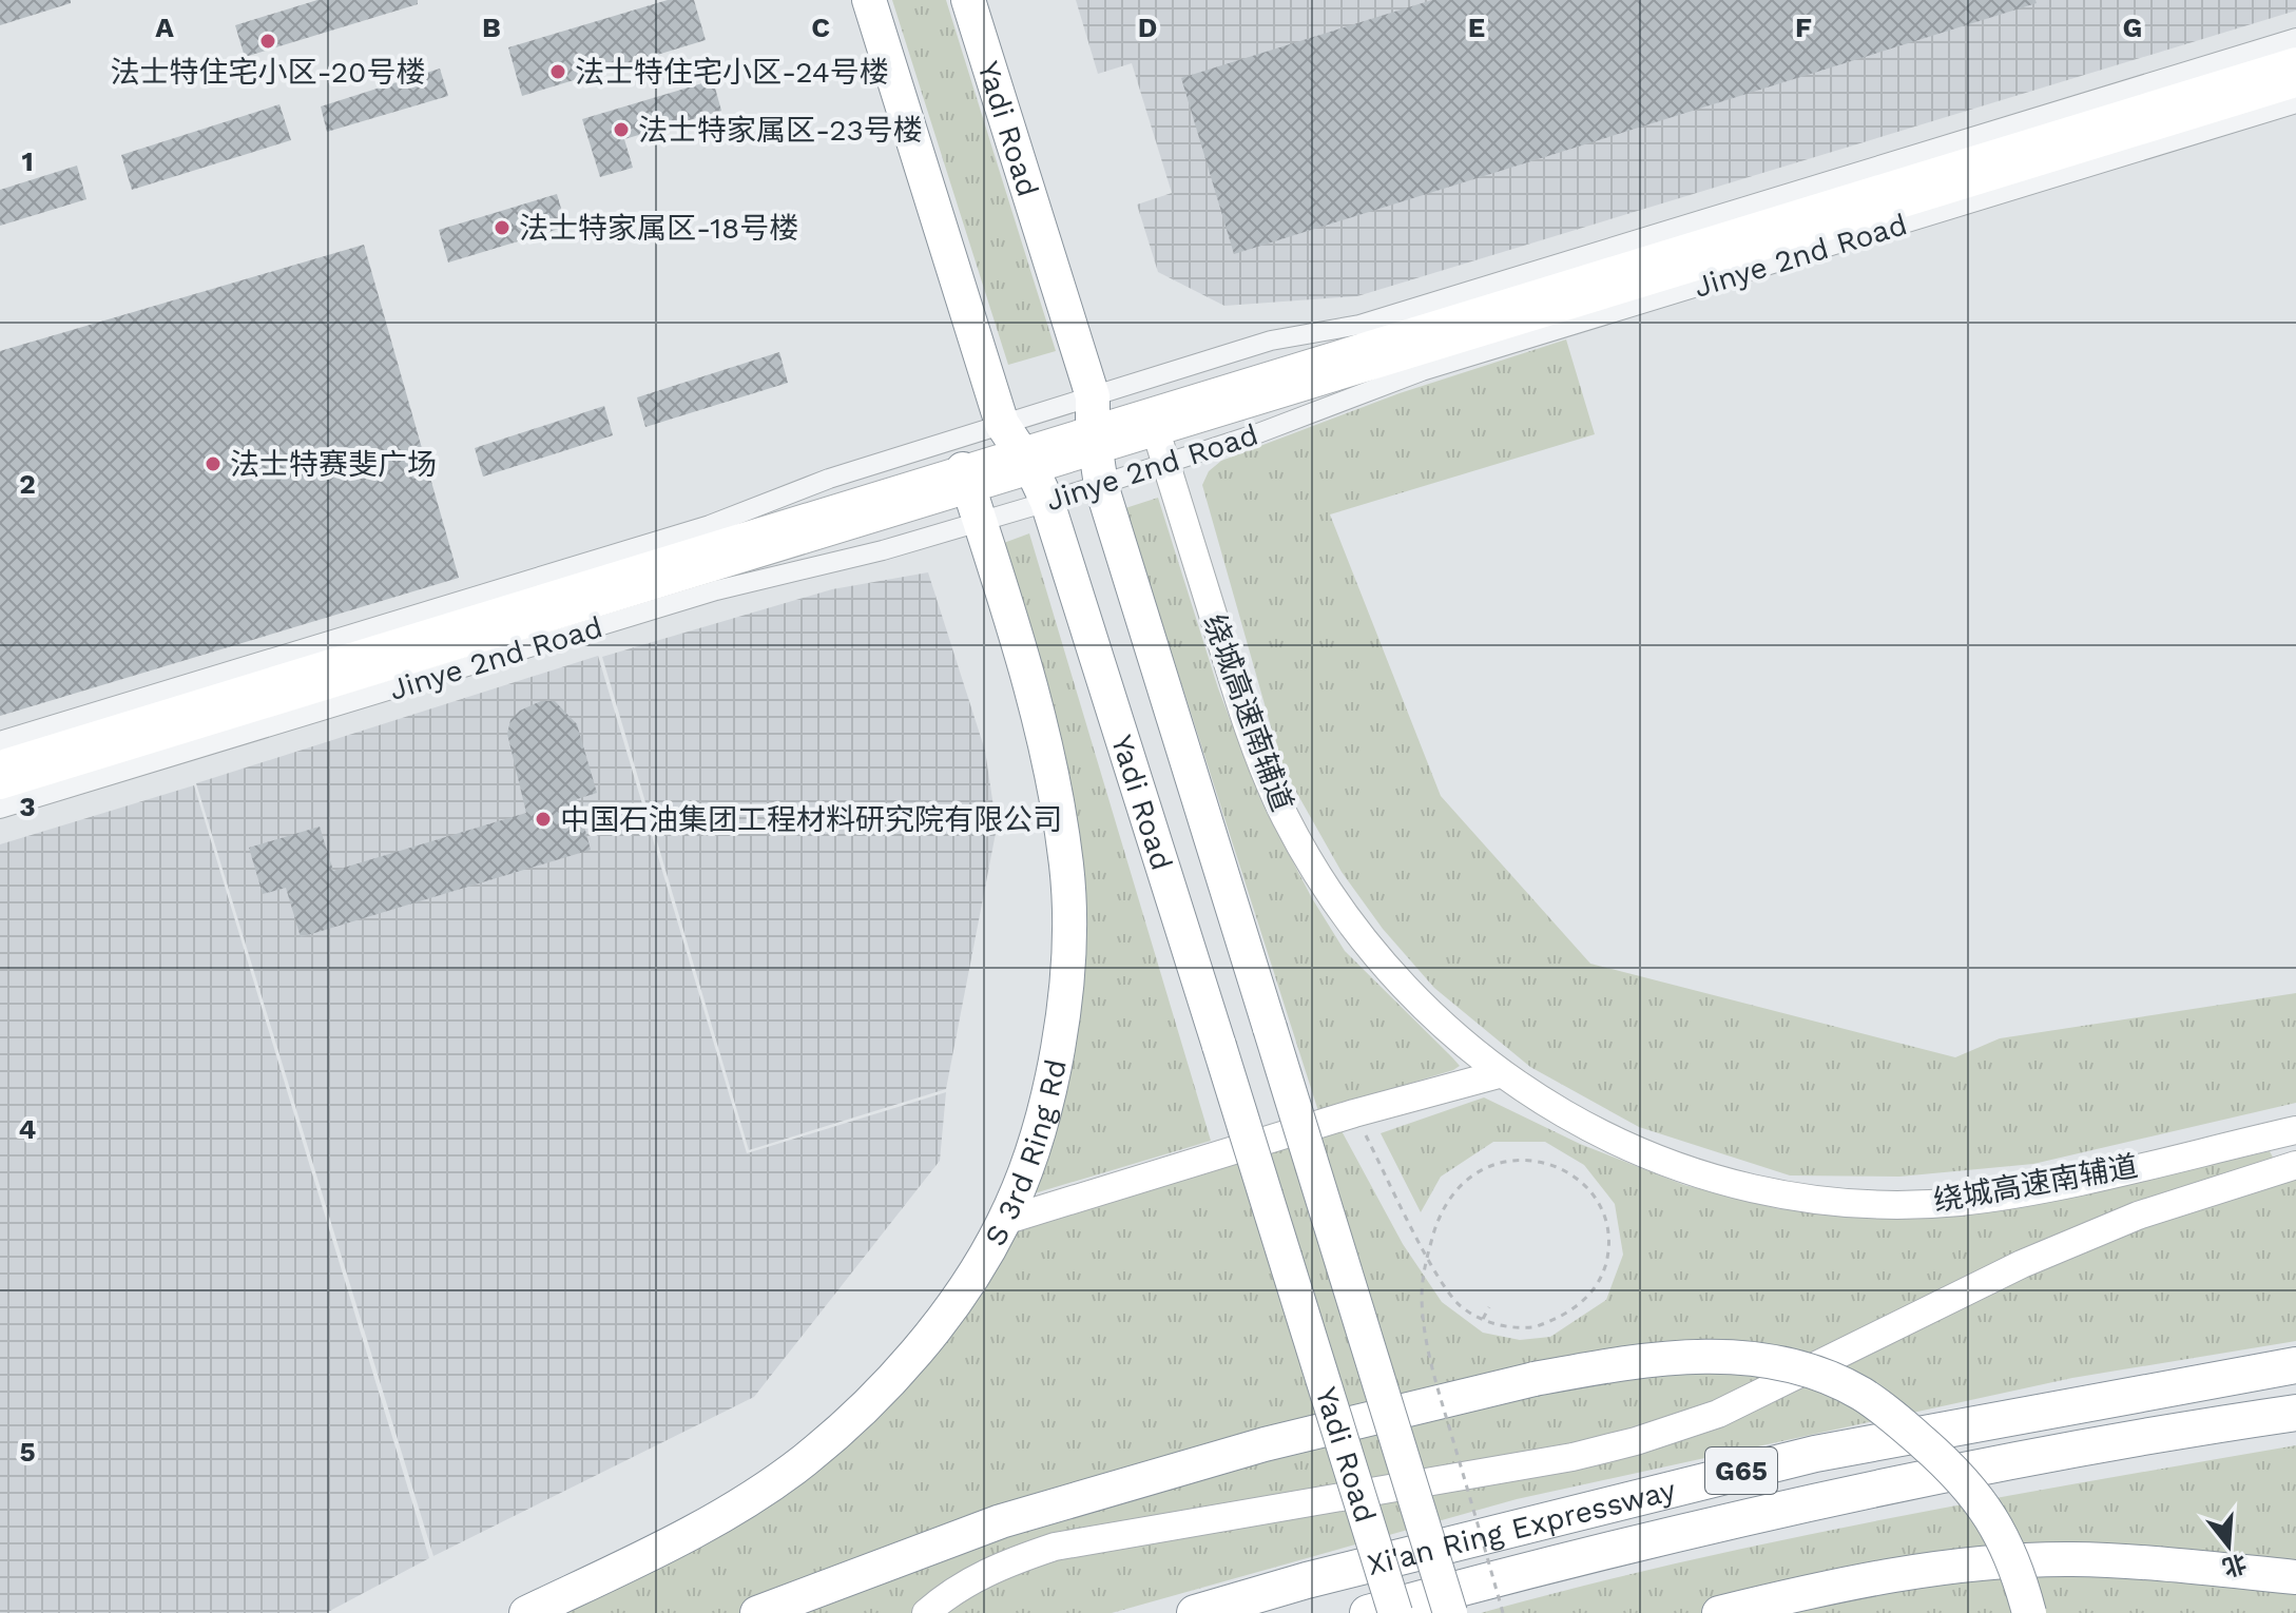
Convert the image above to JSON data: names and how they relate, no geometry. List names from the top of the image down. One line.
{"streets":{"highway":["Yadi Road","S 3rd Ring Rd","G65","Xi'an Ring Expressway"],"main road":["Jinye 2nd Road","绕城高速南辅道"]},"crossings":[["Yadi Road","Jinye 2nd Road"],["Jinye 2nd Road","绕城高速南辅道"],["Jinye 2nd Road","S 3rd Ring Rd"]],"places":["法士特住宅小区-20号楼","法士特住宅小区-24号楼","法士特家属区-23号楼","法士特家属区-18号楼","法士特赛斐广场","中国石油集团工程材料研究院有限公司"],"north":"bottom","grid":{"columns":["A","B","C","D","E","F","G"],"rows":["1","2","3","4","5"]}}
